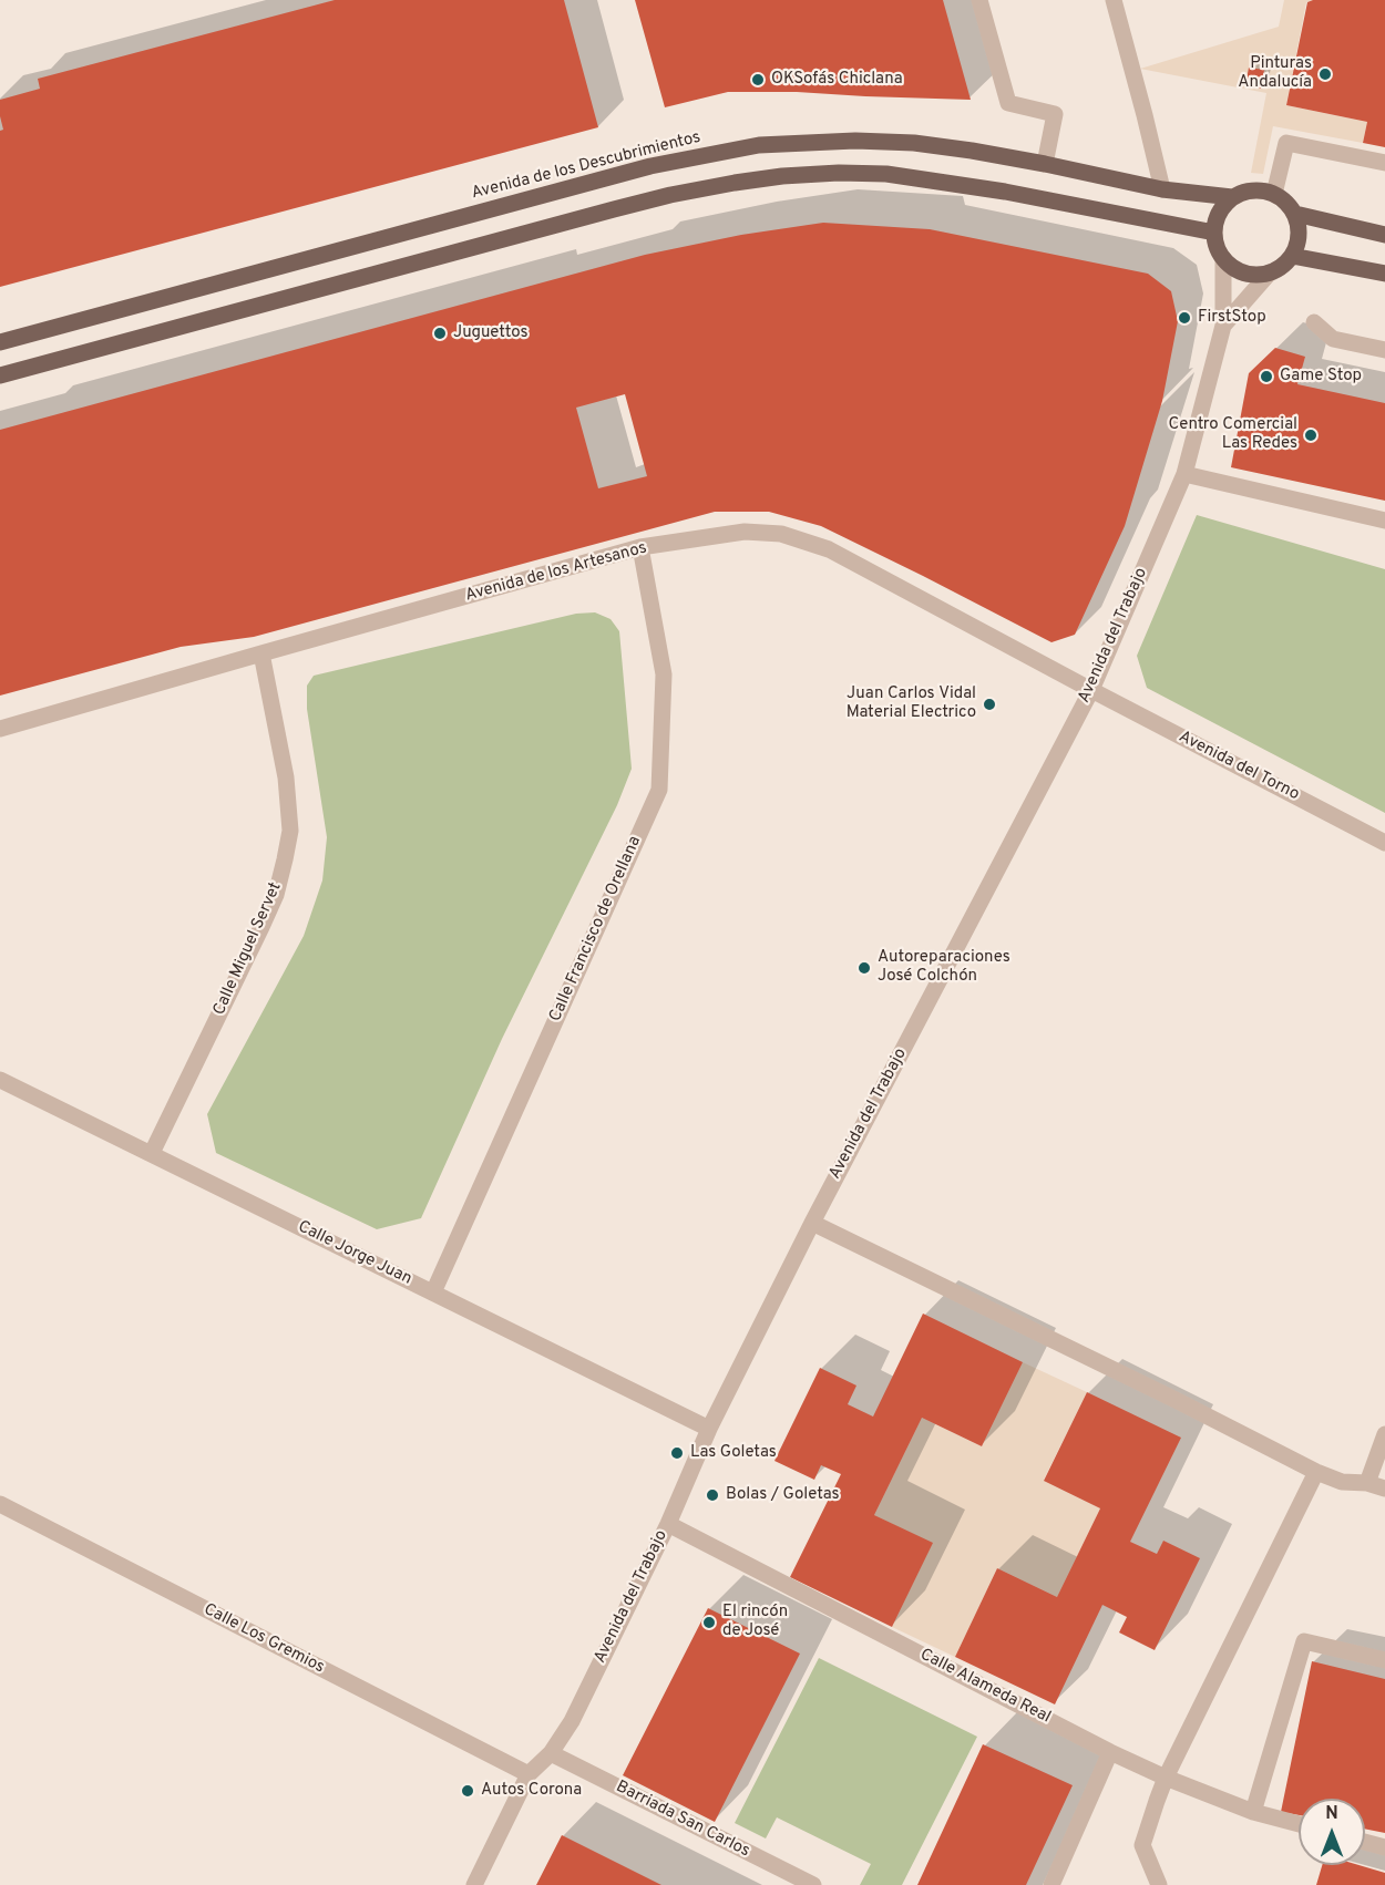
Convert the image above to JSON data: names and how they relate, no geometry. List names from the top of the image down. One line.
{"streets":{"main road":["Avenida de los Descubrimientos"],"street":["Avenida de los Artesanos","Avenida del Trabajo","Avenida del Torno","Calle Francisco de Orellana","Calle Miguel Servet","Calle Jorge Juan","Calle Los Gremios","Calle Alameda Real","Barriada San Carlos"]},"crossings":[["Avenida de los Artesanos","Avenida del Trabajo"],["Avenida de los Artesanos","Avenida del Torno"],["Avenida de los Artesanos","Calle Francisco de Orellana"],["Avenida de los Artesanos","Calle Miguel Servet"],["Avenida del Trabajo","Avenida del Torno"],["Avenida del Trabajo","Calle Jorge Juan"],["Avenida del Trabajo","Calle Los Gremios"],["Avenida del Trabajo","Calle Alameda Real"],["Avenida del Trabajo","Barriada San Carlos"],["Calle Francisco de Orellana","Calle Jorge Juan"],["Calle Miguel Servet","Calle Jorge Juan"]],"places":["Pinturas Andalucía","OKSofás Chiclana","FirstStop","Juguettos","Game Stop","Centro Comercial Las Redes","Juan Carlos Vidal Material Electrico","Autoreparaciones José Colchón","Las Goletas","Bolas / Goletas","El rincón de José","Autos Corona"],"north":"top"}
